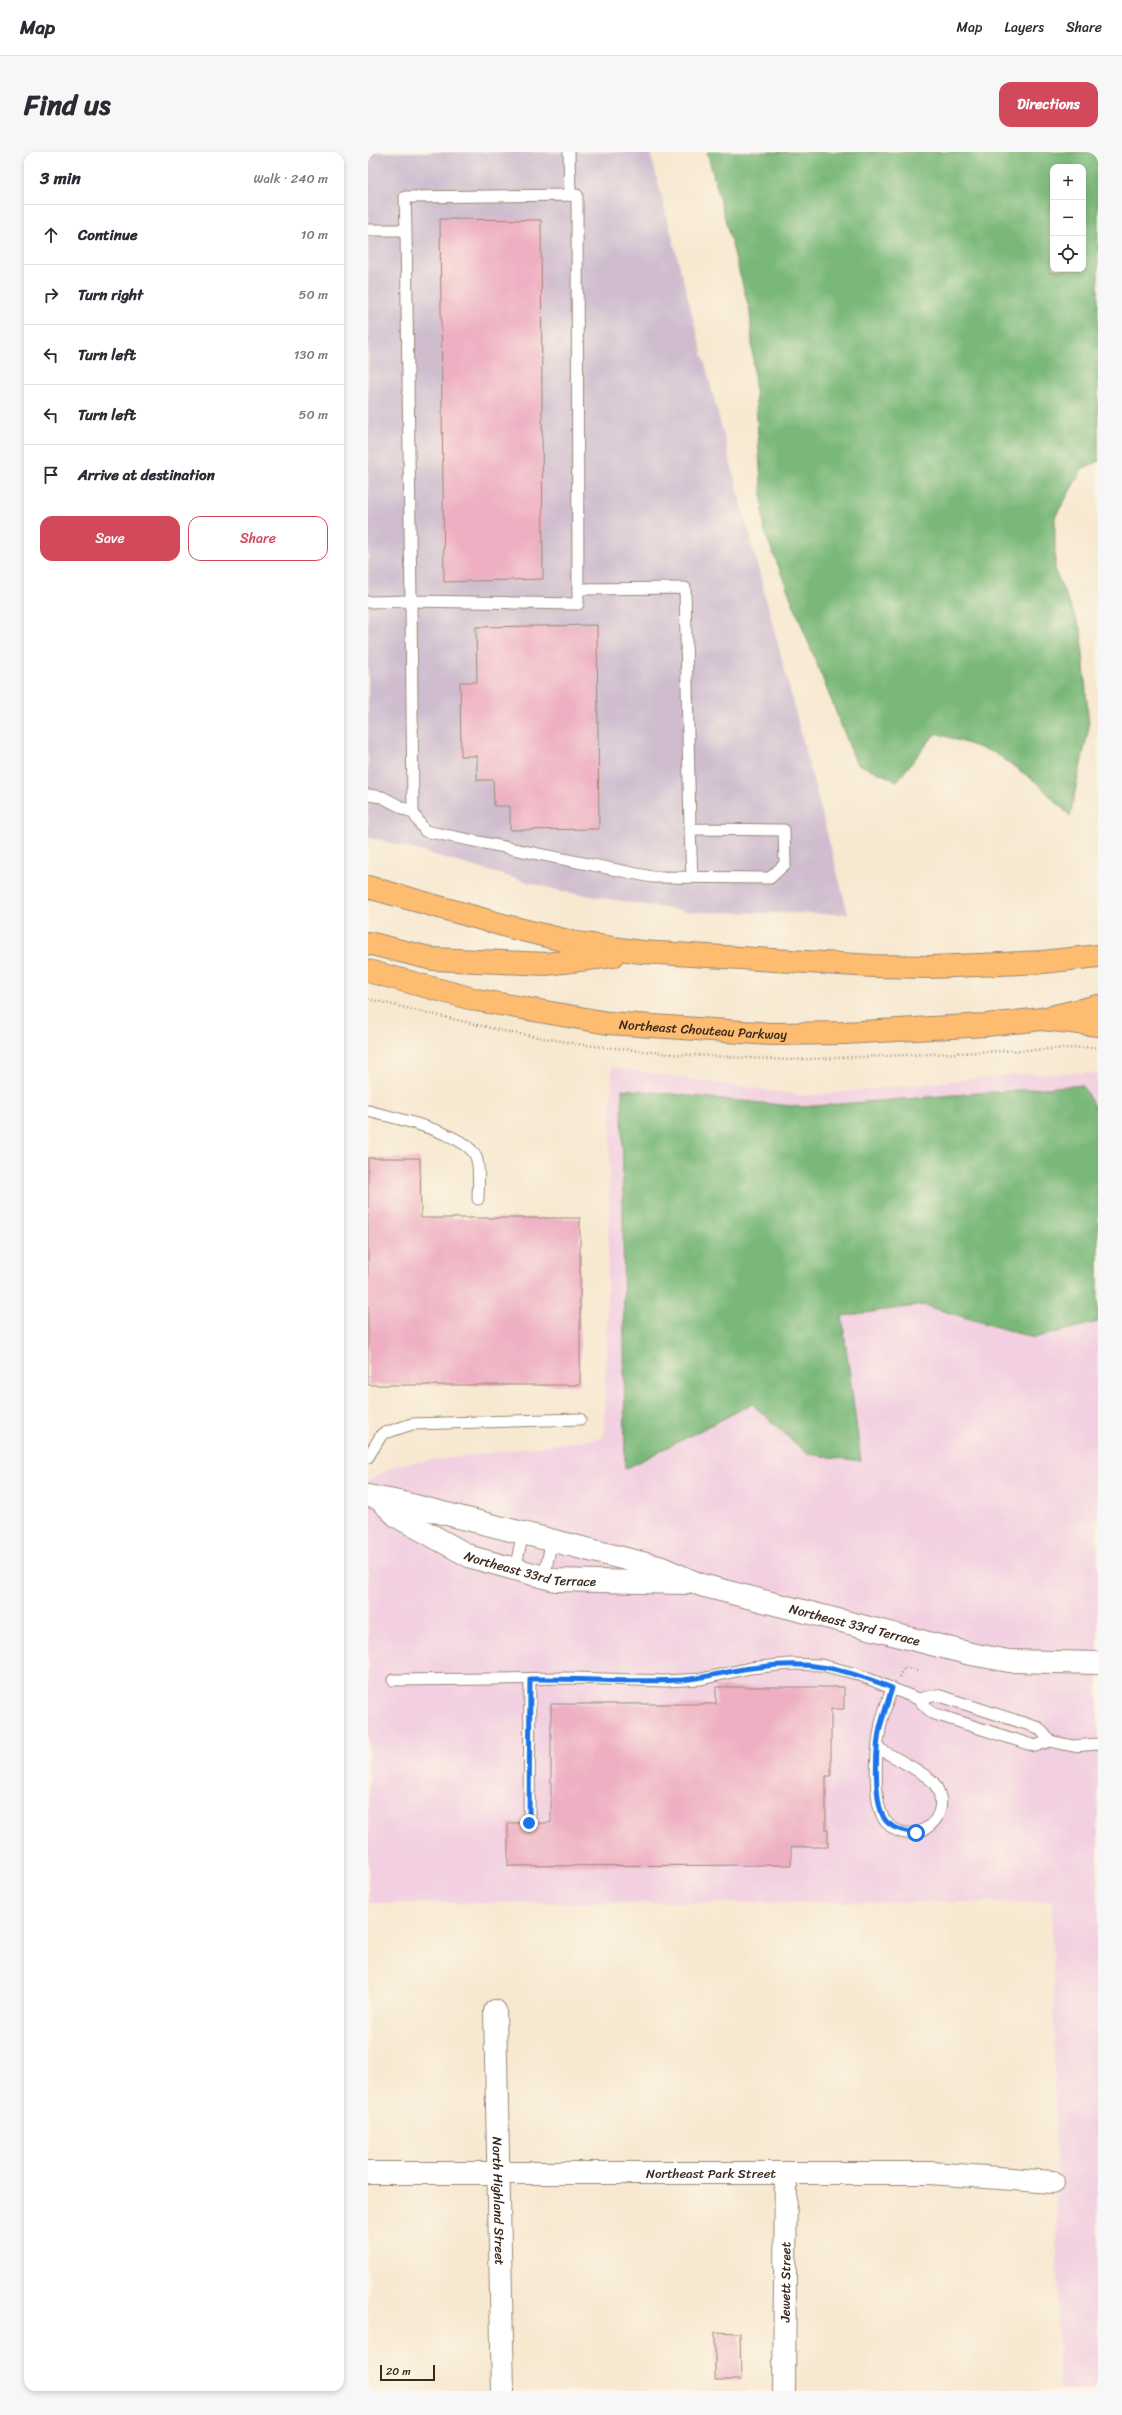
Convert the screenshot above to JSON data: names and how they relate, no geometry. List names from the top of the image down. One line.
{"streets":{"main road":["Northeast Chouteau Parkway"],"street":["Northeast 33rd Terrace","Northeast Park Street","North Highland Street","Jewett Street"]},"crossings":[["Northeast Park Street","North Highland Street"],["Northeast Park Street","Jewett Street"]],"scale_bar":"20 m","page":{"header":"Map","nav":["Map","Layers","Share"],"title":"Find us","buttons":["Directions",["Save","Share"]],"heading":["3 min","Walk · 240 m"],"map_buttons":["+","−"],"list":[["Continue","10 m"],["Turn right","50 m"],["Turn left","130 m"],["Turn left","50 m"],"Arrive at destination"],"scale":"20 m"}}
